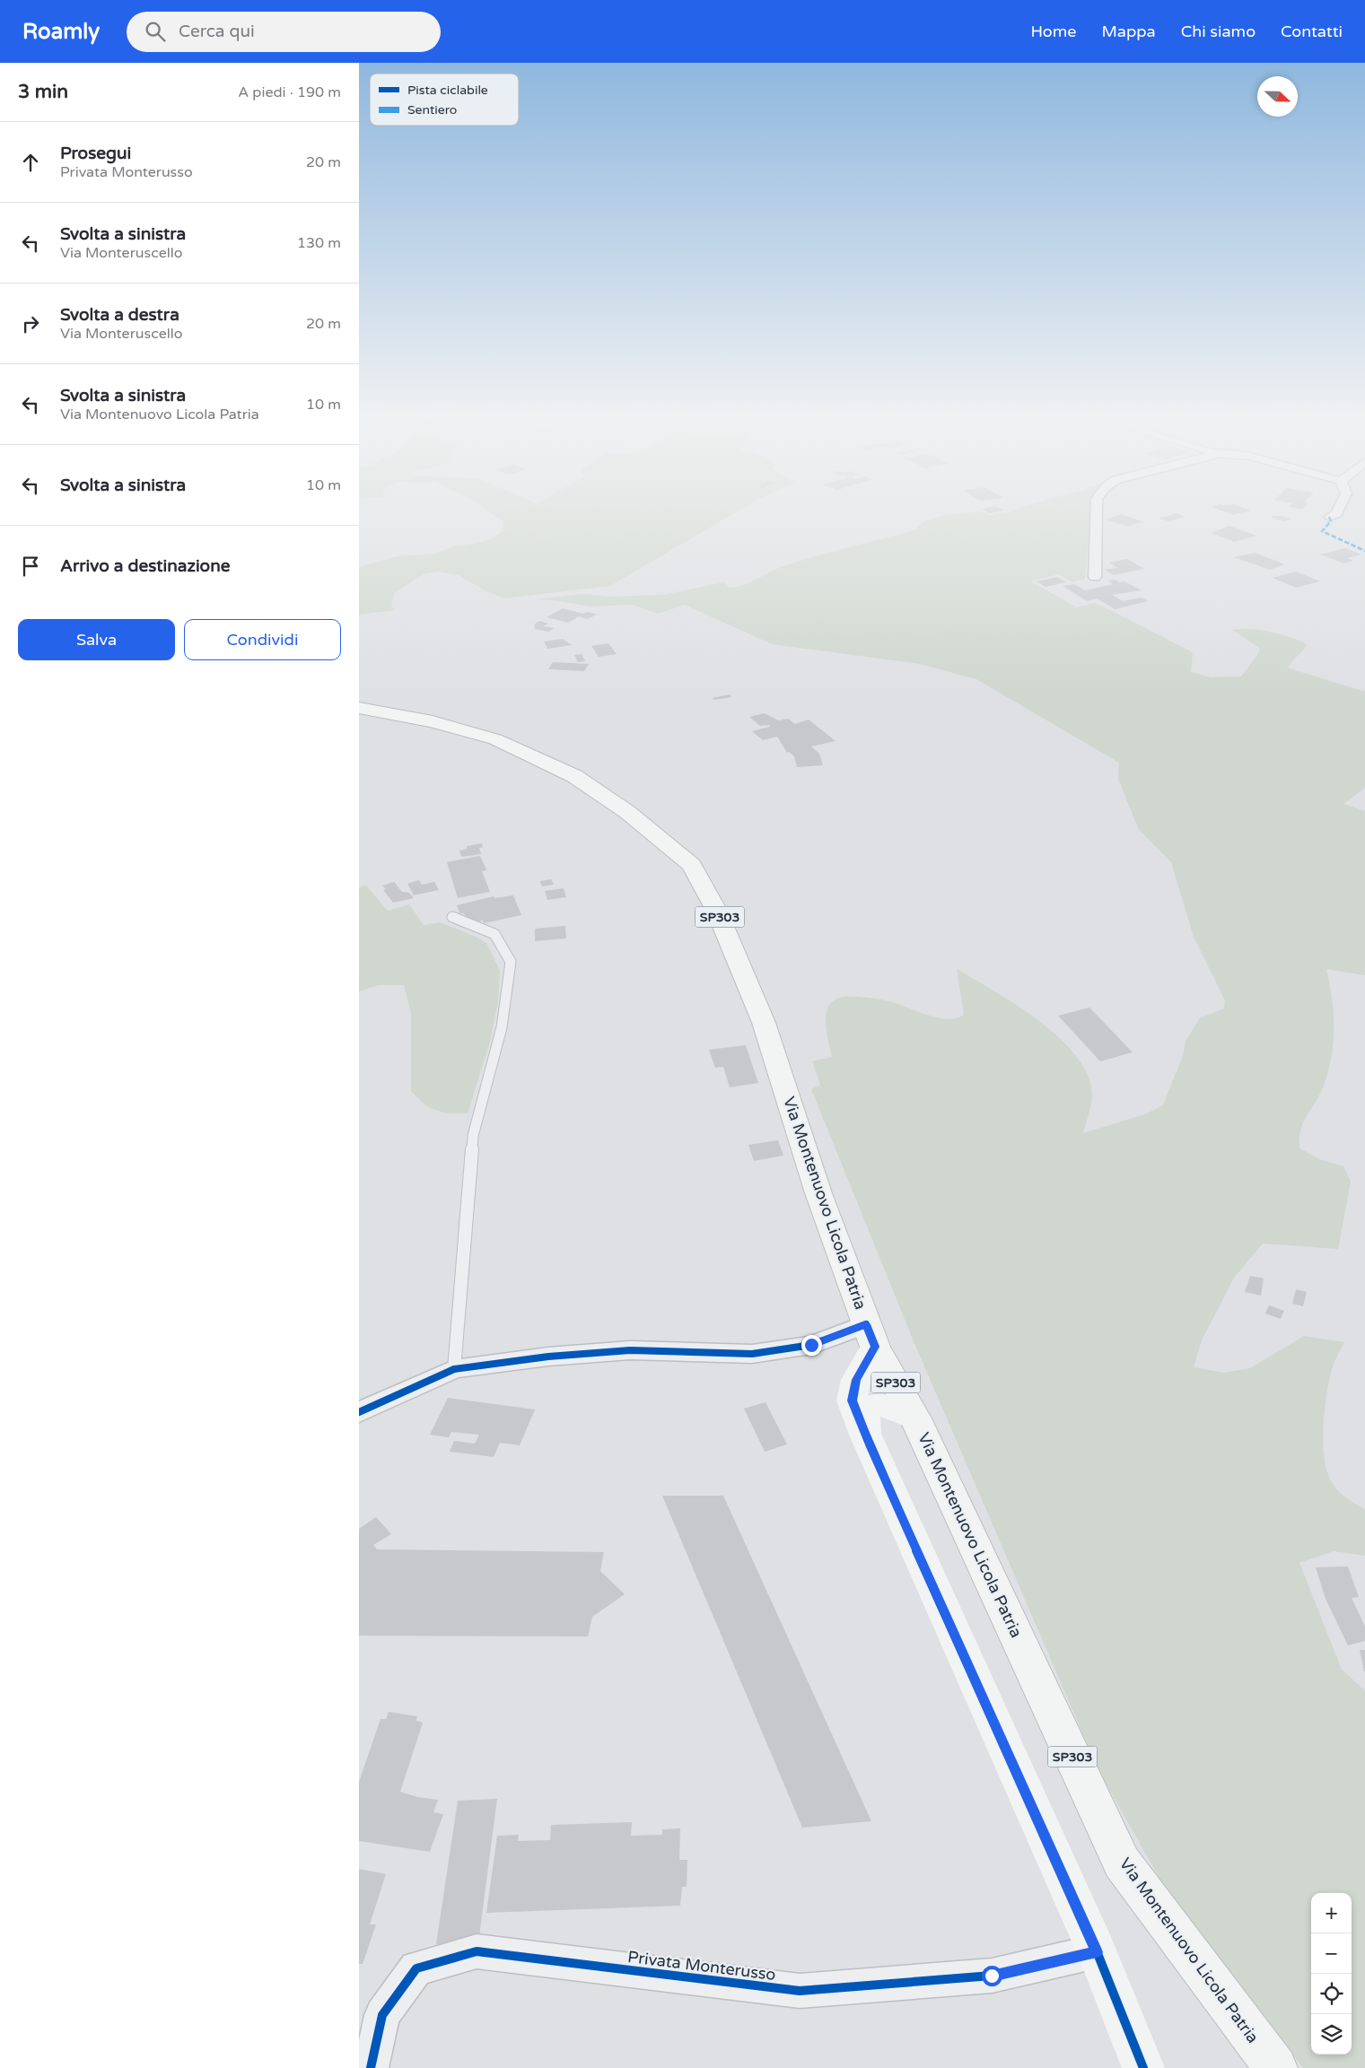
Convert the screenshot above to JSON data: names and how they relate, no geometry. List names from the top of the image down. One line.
{"streets":{"main road":["SP303","Via Montenuovo Licola Patria"],"street":["Privata Monterusso"]},"legend":["Pista ciclabile","Sentiero"],"north":"right","page":{"header":"Roamly","search":"Cerca qui","nav":["Home","Mappa","Chi siamo","Contatti"],"heading":["3 min","A piedi · 190 m"],"list":[["Prosegui","Privata Monterusso","20 m"],["Svolta a sinistra","Via Monteruscello","130 m"],["Svolta a destra","Via Monteruscello","20 m"],["Svolta a sinistra","Via Montenuovo Licola Patria","10 m"],["Svolta a sinistra","10 m"],"Arrivo a destinazione"],"buttons":["Salva","Condividi"],"map_buttons":["+","−"]}}
